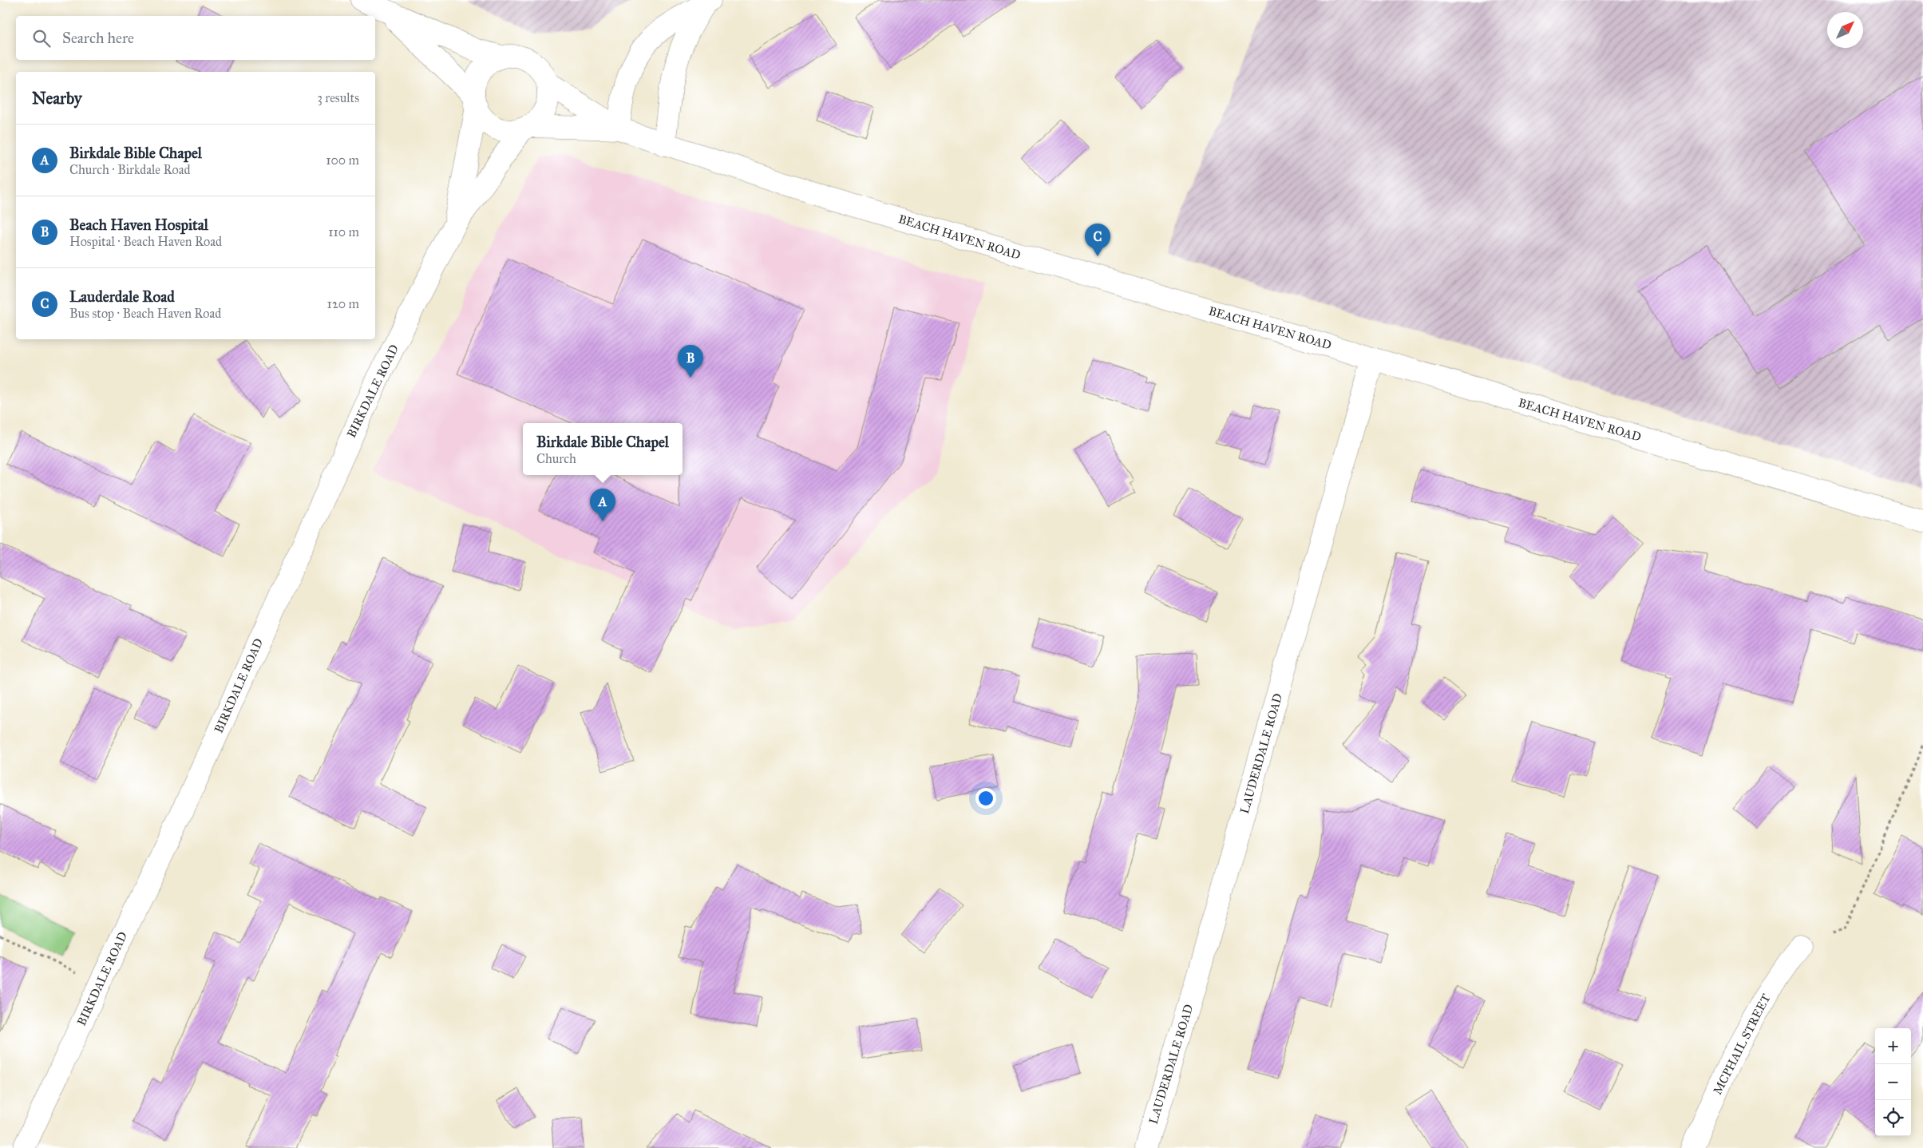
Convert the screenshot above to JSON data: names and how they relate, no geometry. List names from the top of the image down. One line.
{"streets":{"main road":["BEACH HAVEN ROAD","BIRKDALE ROAD","LAUDERDALE ROAD","MCPHAIL STREET"]},"crossings":[["BEACH HAVEN ROAD","BIRKDALE ROAD"],["BEACH HAVEN ROAD","LAUDERDALE ROAD"]],"north":"top right","page":{"search":"Search here","heading":["Nearby","3 results"],"list":[{"mark":"A","name":"Birkdale Bible Chapel","note":"Church · Birkdale Road","value":"100 m"},{"mark":"B","name":"Beach Haven Hospital","note":"Hospital · Beach Haven Road","value":"110 m"},{"mark":"C","name":"Lauderdale Road","note":"Bus stop · Beach Haven Road","value":"120 m"}],"pins":["C","B","A"],"popup":["Birkdale Bible Chapel","Church"],"map_buttons":["+","−"]}}
